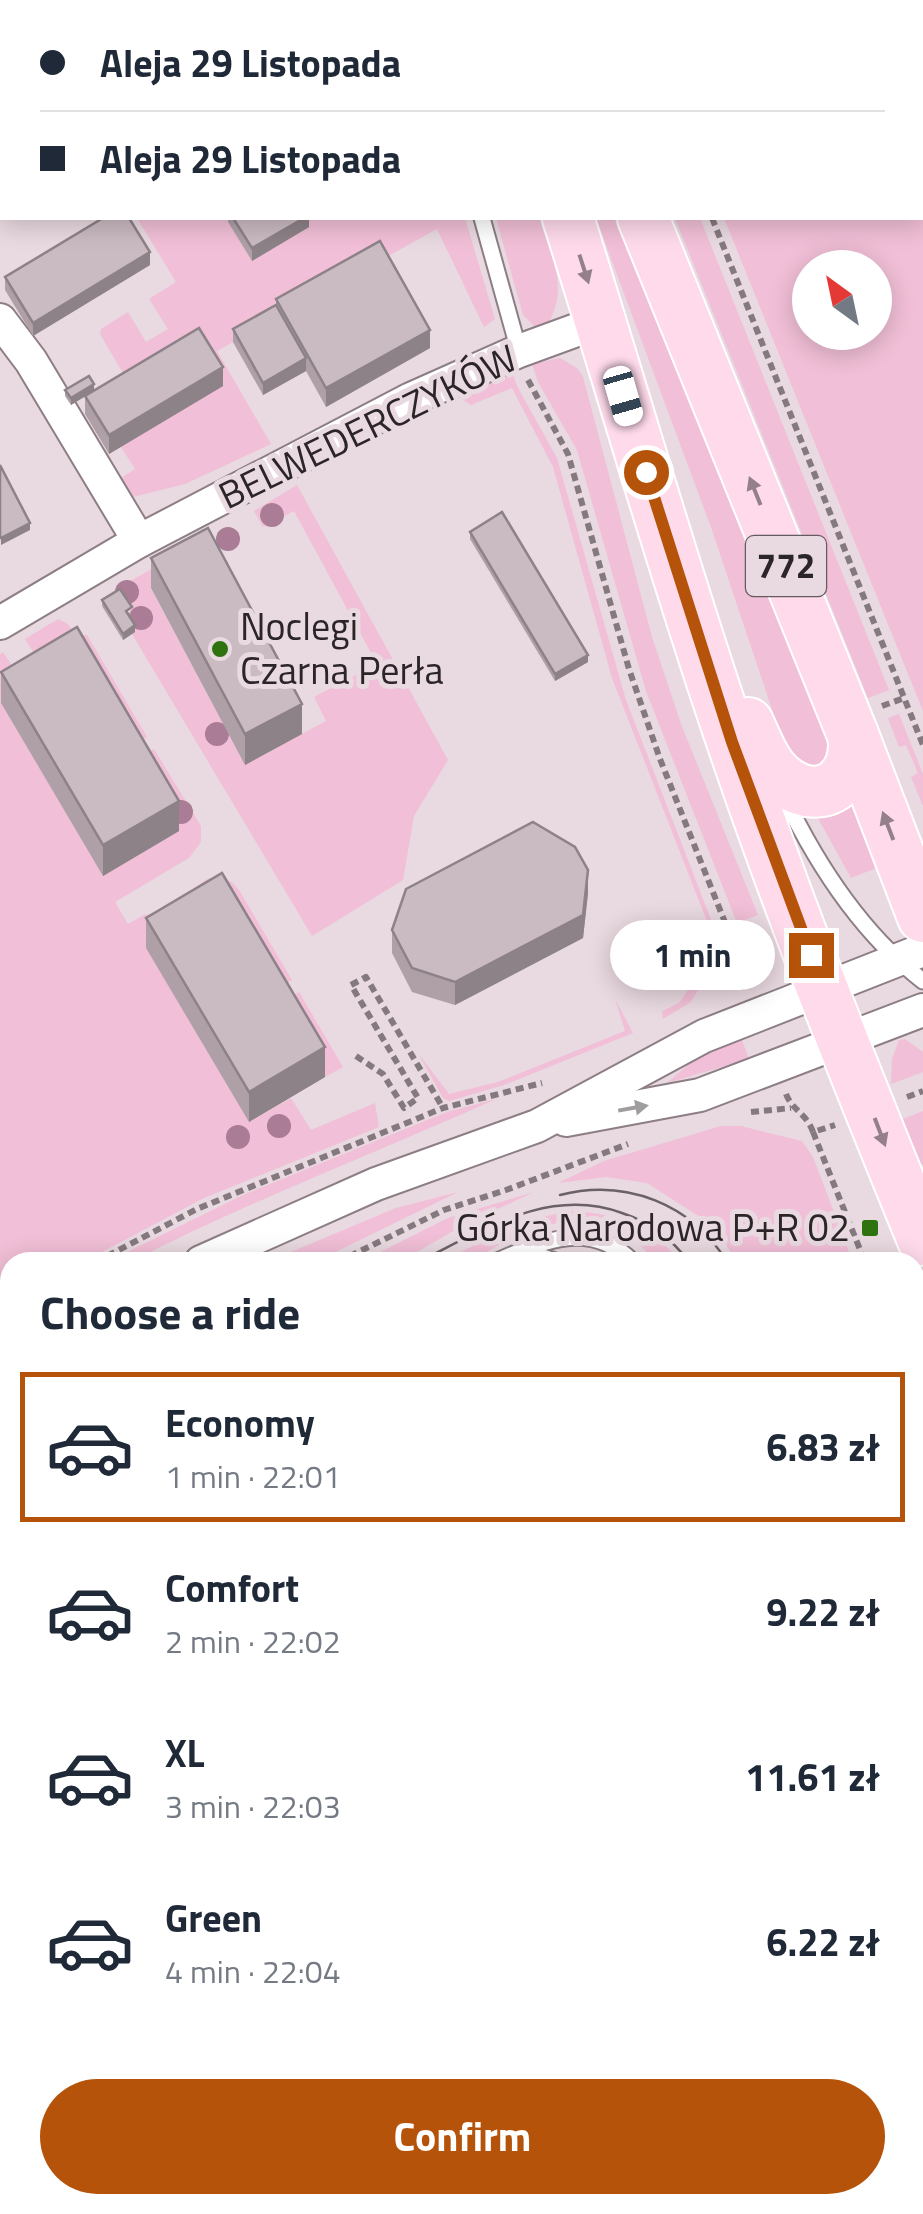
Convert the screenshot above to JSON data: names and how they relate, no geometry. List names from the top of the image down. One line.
{"streets":{"main road":["772"],"street":["BELWEDERCZYKÓW"]},"places":{"other":["Noclegi Czarna Perła"],"transit":["Górka Narodowa P+R 02"]},"north":"top left","page":{"banner":["Aleja 29 Listopada","Aleja 29 Listopada"],"bubble":"1 min","heading":"Choose a ride","list":[{"name":"Economy","note":"1 min · 22:01","value":"6.83 zł"},{"name":"Comfort","note":"2 min · 22:02","value":"9.22 zł"},{"name":"XL","note":"3 min · 22:03","value":"11.61 zł"},{"name":"Green","note":"4 min · 22:04","value":"6.22 zł"}],"buttons":"Confirm"}}
